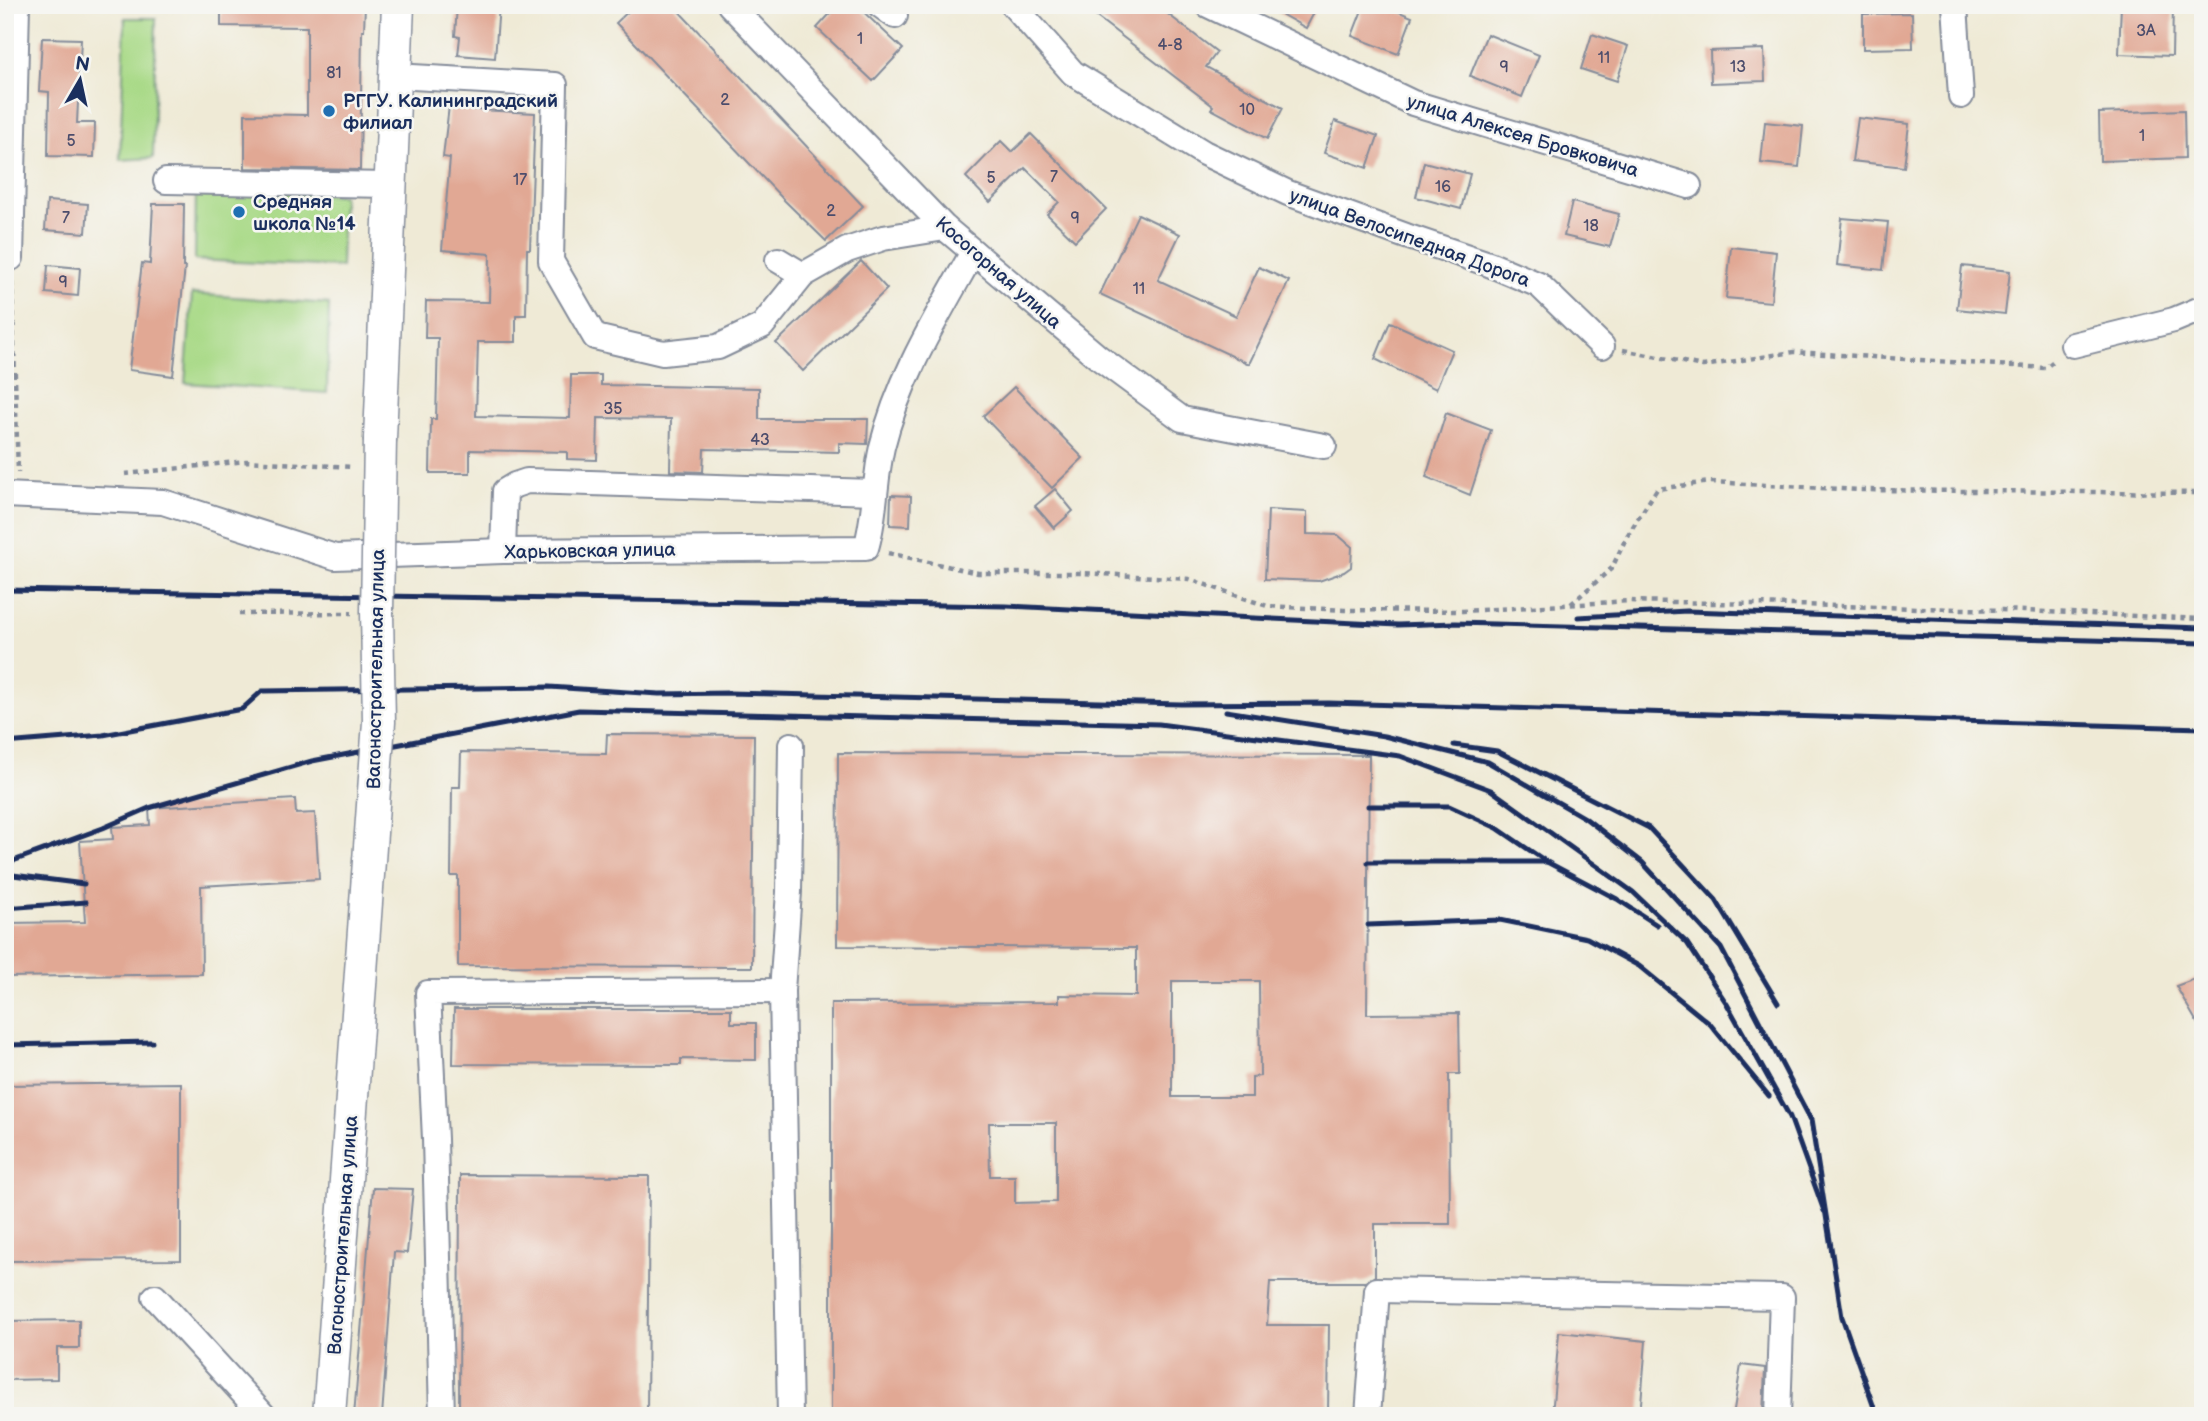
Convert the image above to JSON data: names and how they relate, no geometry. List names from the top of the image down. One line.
{"streets":{"main road":["Вагоностроительная улица"],"street":["улица Алексея Бровковича","улица Велосипедная Дорога","Косогорная улица","Харьковская улица"]},"places":["РГГУ. Калининградский филиал","Средняя школа №14"],"house_numbers":["3А","1","4-8","11","9","13","81","2","10","1","5","7","5","17","16","2","7","9","18","9","11","35","43"],"north":"top"}
